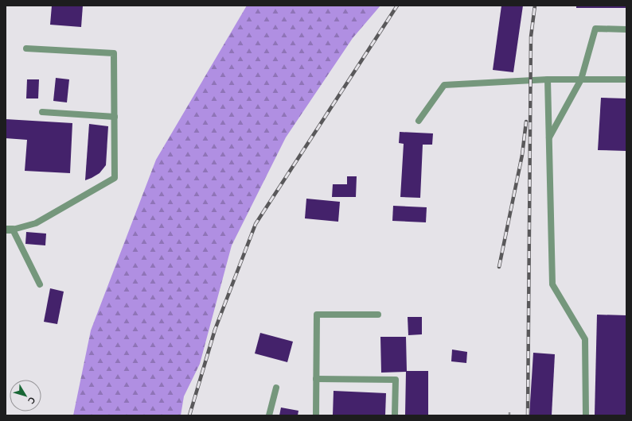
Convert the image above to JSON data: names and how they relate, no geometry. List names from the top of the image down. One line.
{"north":"bottom right"}
